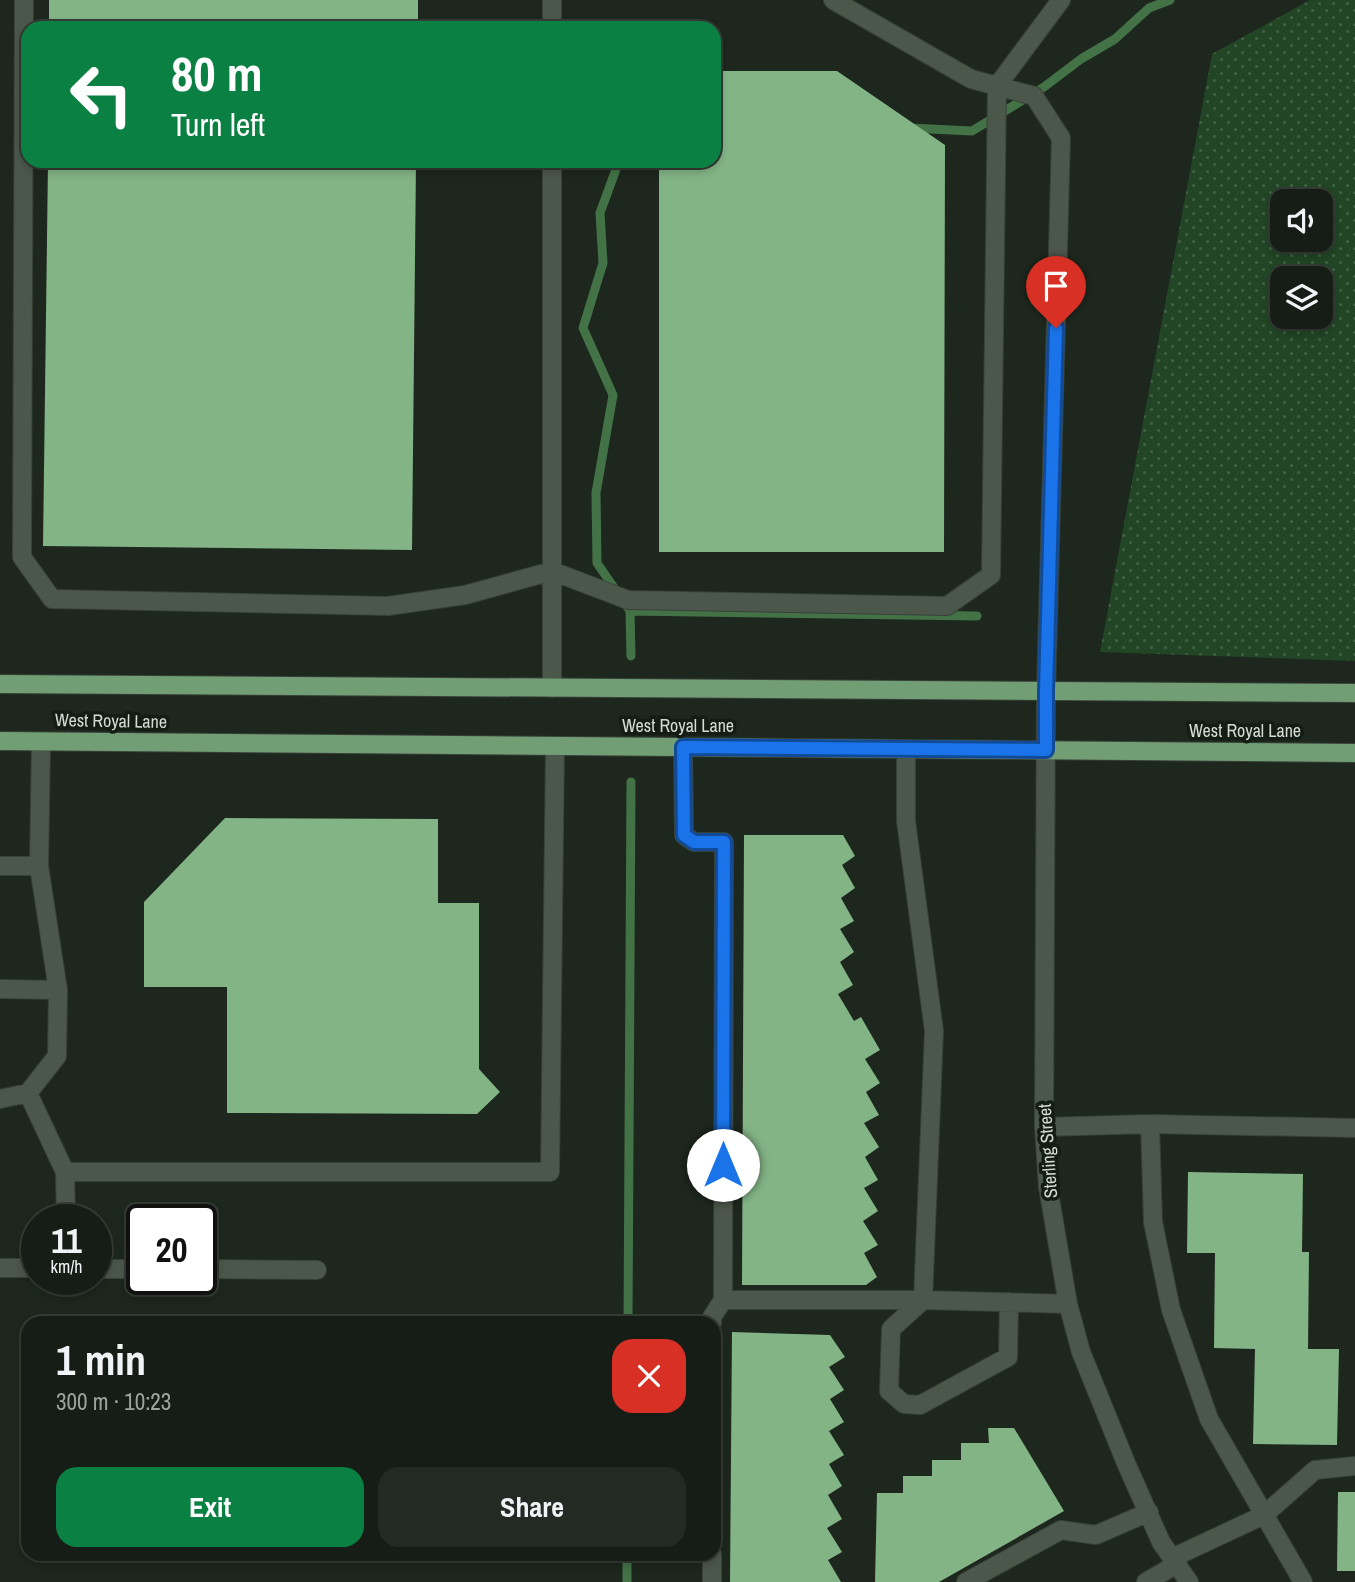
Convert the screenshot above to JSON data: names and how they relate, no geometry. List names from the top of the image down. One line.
{"streets":{"main road":["West Royal Lane"],"street":["Sterling Street"]},"crossings":[["West Royal Lane","Sterling Street"]],"page":{"turn":["80 m","Turn left"],"speed":"11 km/h","limit":"20","heading":["1 min","300 m · 10:23"],"buttons":["Exit","Share"]}}
